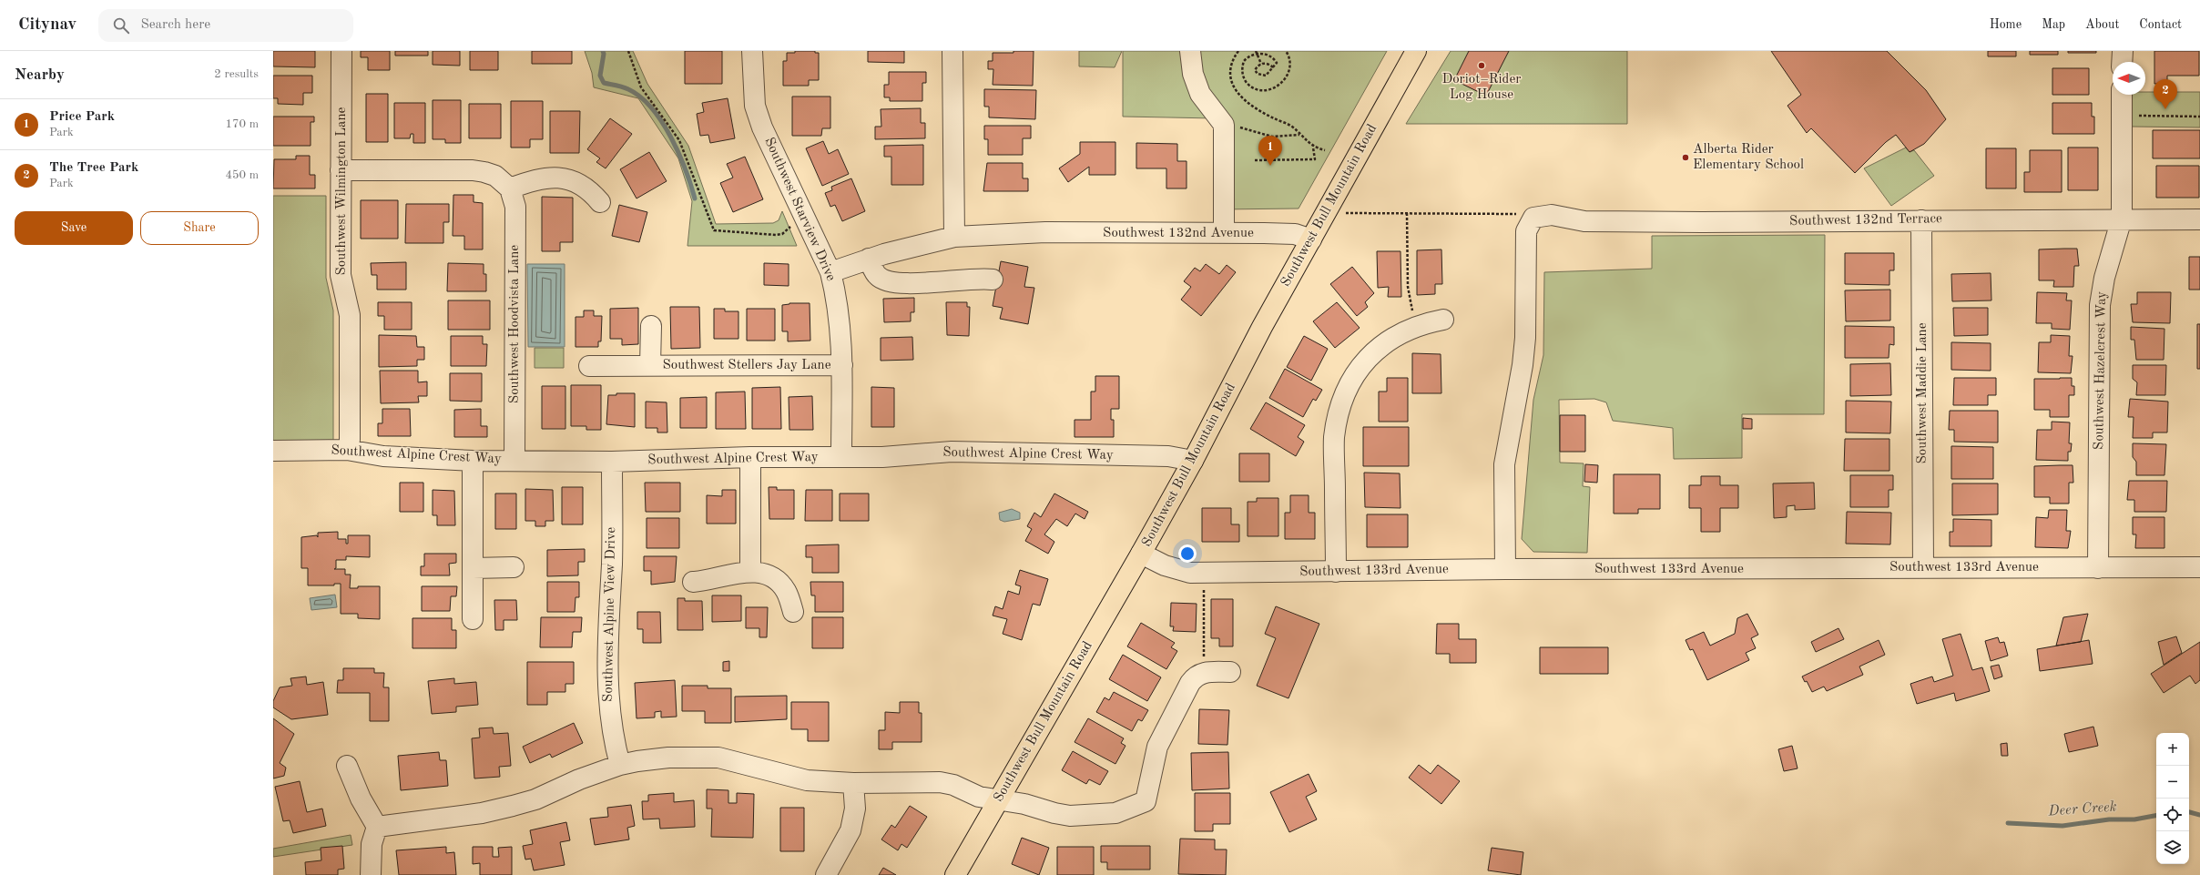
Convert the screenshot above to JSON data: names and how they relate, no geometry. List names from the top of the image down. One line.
{"streets":{"main road":["Southwest Bull Mountain Road"],"street":["Southwest Wilmington Lane","Southwest Starview Drive","Southwest 132nd Terrace","Southwest 132nd Avenue","Southwest Hoodvista Lane","Southwest Stellers Jay Lane","Southwest Hazelcrest Way","Southwest Maddie Lane","Southwest Alpine Crest Way","Southwest 133rd Avenue","Southwest Alpine View Drive"]},"crossings":[["Southwest Bull Mountain Road","Southwest 132nd Avenue"],["Southwest Bull Mountain Road","Southwest Alpine Crest Way"],["Southwest Bull Mountain Road","Southwest 133rd Avenue"],["Southwest Starview Drive","Southwest 132nd Avenue"],["Southwest Starview Drive","Southwest Stellers Jay Lane"],["Southwest Starview Drive","Southwest Alpine Crest Way"],["Southwest 132nd Terrace","Southwest Hazelcrest Way"],["Southwest 132nd Terrace","Southwest Maddie Lane"],["Southwest Hoodvista Lane","Southwest Alpine Crest Way"],["Southwest Hazelcrest Way","Southwest 133rd Avenue"],["Southwest Maddie Lane","Southwest 133rd Avenue"],["Southwest Alpine Crest Way","Southwest Alpine View Drive"]],"water":["Deer Creek"],"places":["Doriot–Rider Log House","Alberta Rider Elementary School"],"north":"left","page":{"header":"Citynav","search":"Search here","nav":["Home","Map","About","Contact"],"heading":["Nearby","2 results"],"pins":["2","1"],"list":[{"mark":"1","name":"Price Park","note":"Park","value":"170 m"},{"mark":"2","name":"The Tree Park","note":"Park","value":"450 m"}],"buttons":["Save","Share"],"map_buttons":["+","−"]}}
